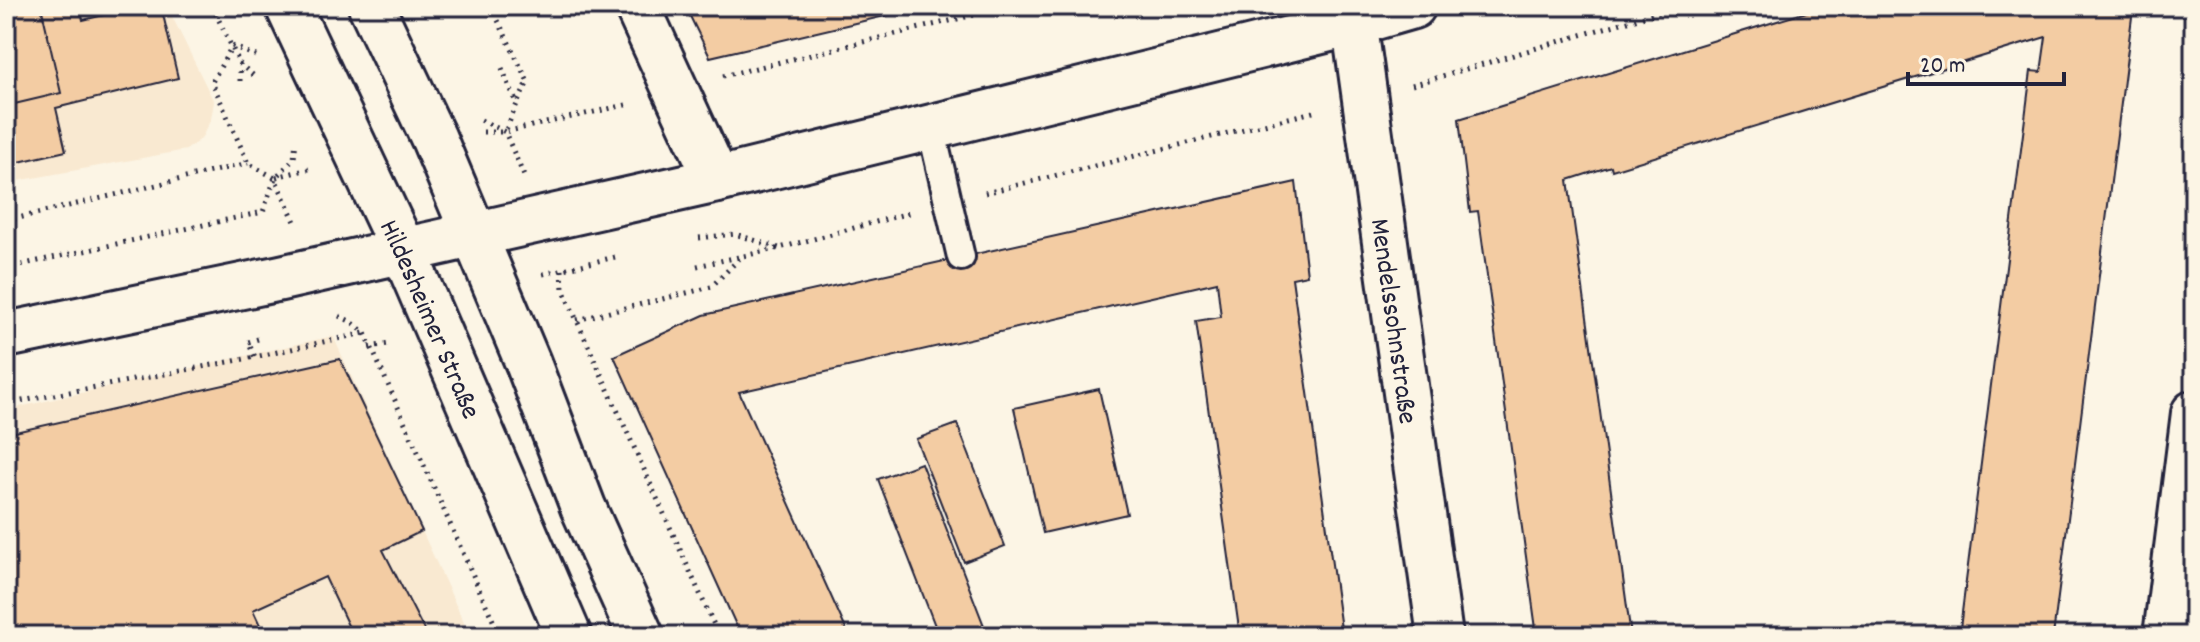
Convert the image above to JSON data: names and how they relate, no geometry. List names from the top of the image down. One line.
{"streets":{"street":["Hildesheimer Straße","Mendelssohnstraße"]},"scale_bar":"20 m"}
